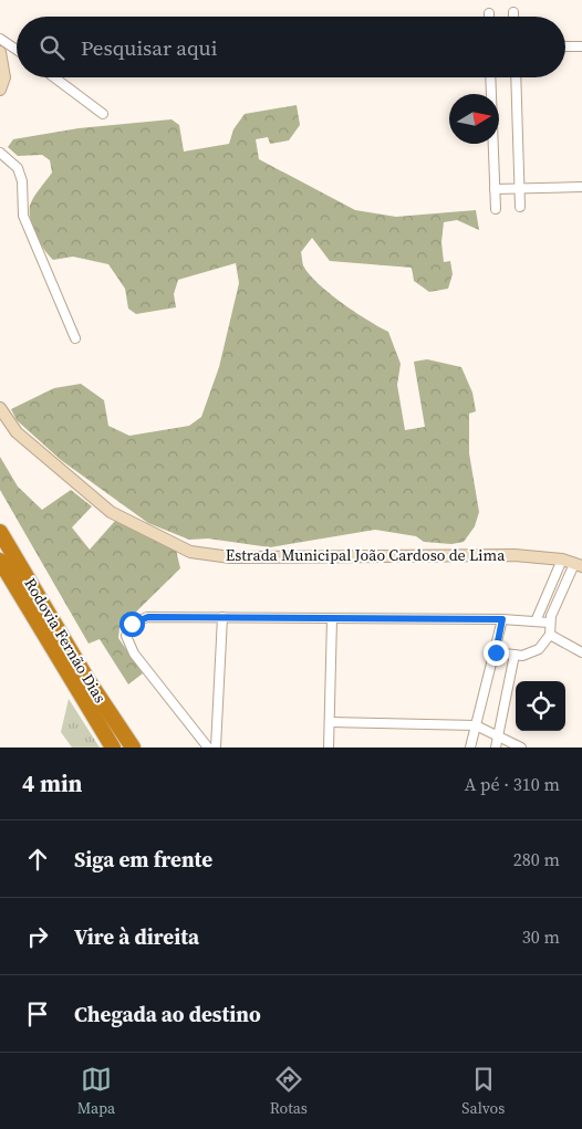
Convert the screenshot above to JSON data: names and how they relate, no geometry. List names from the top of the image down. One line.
{"streets":{"highway":["Rodovia Fernão Dias"],"street":["Estrada Municipal João Cardoso de Lima"]},"north":"right","page":{"search":"Pesquisar aqui","heading":["4 min","A pé · 310 m"],"list":[["Siga em frente","280 m"],["Vire à direita","30 m"],"Chegada ao destino"],"nav":["Mapa","Rotas","Salvos"]}}
